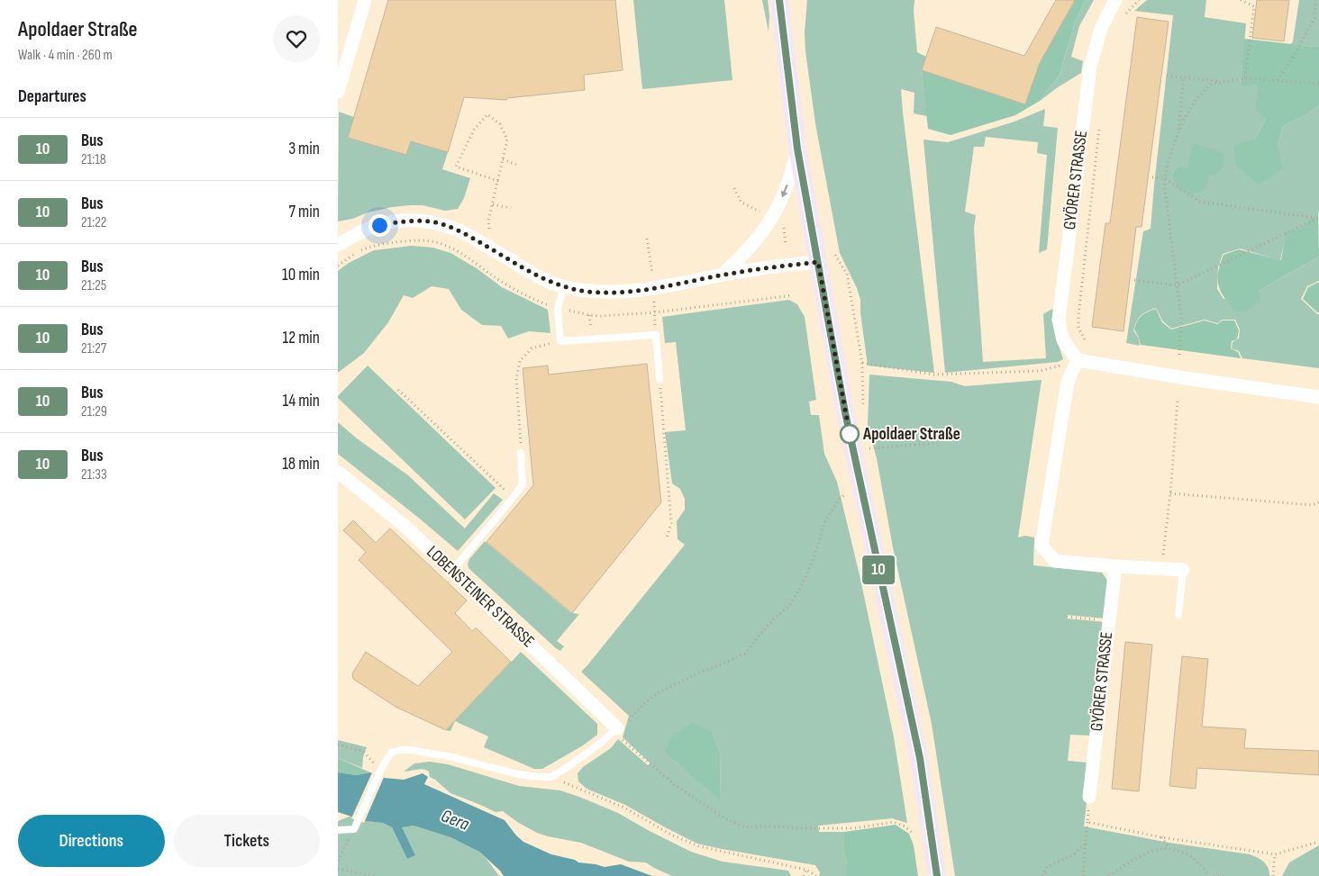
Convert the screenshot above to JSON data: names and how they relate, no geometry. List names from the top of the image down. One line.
{"streets":{"street":["GYÖRER STRASSE","LOBENSTEINER STRASSE"]},"water":["Gera"],"places":["Apoldaer Straße"],"lines":["bus line 10"],"page":{"heading":[["Apoldaer Straße","Walk · 4 min · 260 m"],"Departures"],"on_map":"10","list":[{"mark":"10","name":"Bus","note":"21:18","value":"3 min"},{"mark":"10","name":"Bus","note":"21:22","value":"7 min"},{"mark":"10","name":"Bus","note":"21:25","value":"10 min"},{"mark":"10","name":"Bus","note":"21:27","value":"12 min"},{"mark":"10","name":"Bus","note":"21:29","value":"14 min"},{"mark":"10","name":"Bus","note":"21:33","value":"18 min"}],"buttons":["Directions","Tickets"]}}
